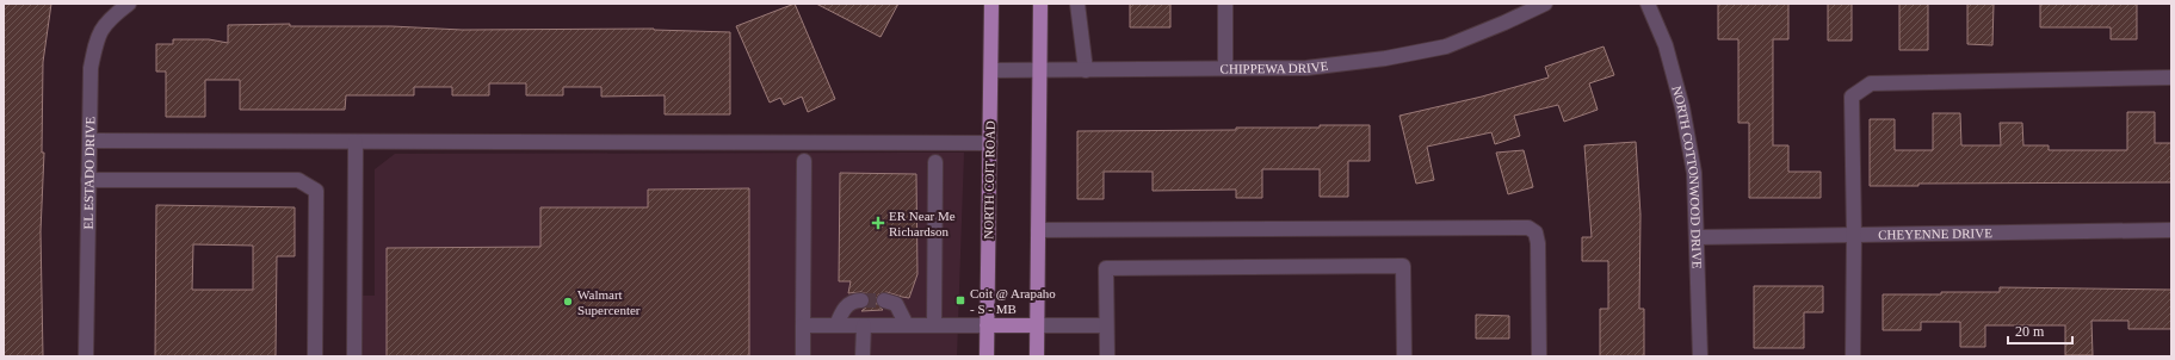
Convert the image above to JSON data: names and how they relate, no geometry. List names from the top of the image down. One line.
{"streets":{"main road":["NORTH COIT ROAD"],"street":["CHIPPEWA DRIVE","EL ESTADO DRIVE","NORTH COTTONWOOD DRIVE","CHEYENNE DRIVE"]},"crossings":[["CHIPPEWA DRIVE","NORTH COIT ROAD"],["NORTH COTTONWOOD DRIVE","CHEYENNE DRIVE"]],"places":{"health":["ER Near Me Richardson"],"transit":["Coit @ Arapaho - S - MB"],"other":["Walmart Supercenter"]},"scale_bar":"20 m"}
